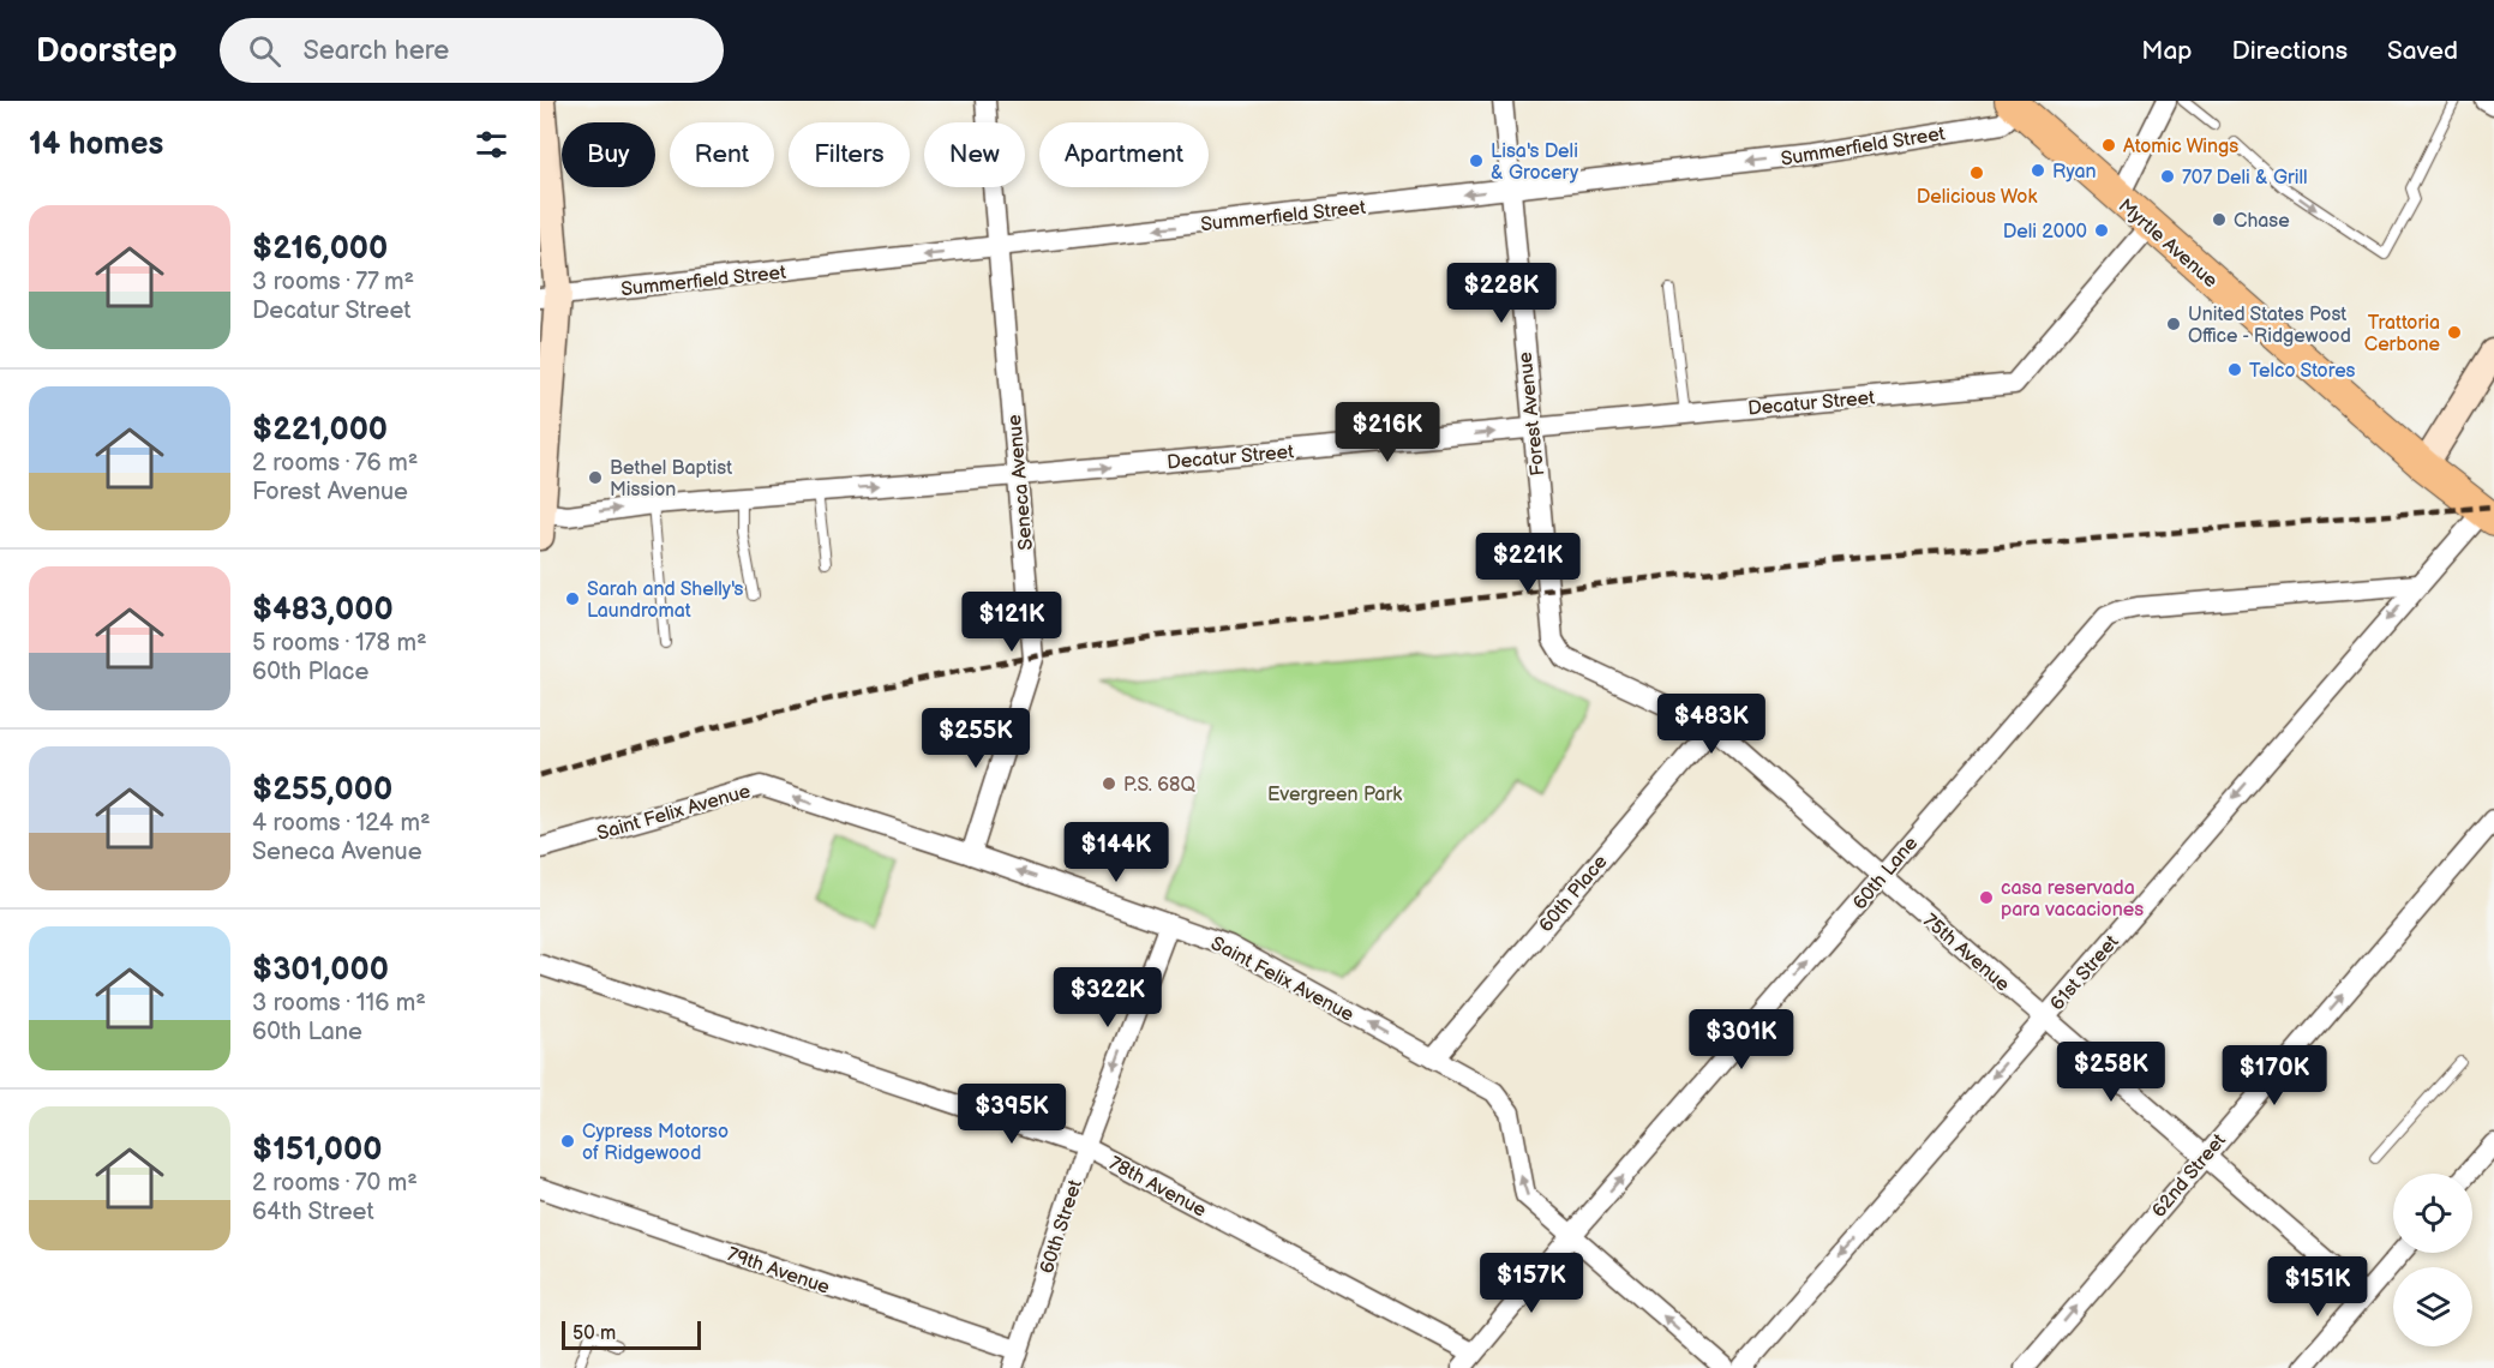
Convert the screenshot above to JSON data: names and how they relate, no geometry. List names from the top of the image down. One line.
{"streets":{"main road":["Myrtle Avenue"],"street":["Summerfield Street","Decatur Street","Forest Avenue","Seneca Avenue","Saint Felix Avenue","60th Lane","60th Place","75th Avenue","61st Street","62nd Street","78th Avenue","60th Street","79th Avenue"]},"crossings":[["Summerfield Street","Myrtle Avenue"],["Summerfield Street","Forest Avenue"],["Summerfield Street","Seneca Avenue"],["Myrtle Avenue","Decatur Street"],["Myrtle Avenue","61st Street"],["Decatur Street","Forest Avenue"],["Decatur Street","Seneca Avenue"],["Forest Avenue","75th Avenue"],["Seneca Avenue","Saint Felix Avenue"],["Saint Felix Avenue","60th Lane"],["Saint Felix Avenue","60th Place"],["Saint Felix Avenue","60th Street"],["60th Lane","75th Avenue"],["60th Lane","61st Street"],["60th Lane","78th Avenue"],["60th Place","75th Avenue"],["75th Avenue","61st Street"],["75th Avenue","62nd Street"],["78th Avenue","60th Street"],["60th Street","79th Avenue"]],"one_way":["Summerfield Street","Decatur Street","Saint Felix Avenue","60th Lane","61st Street","62nd Street","60th Street"],"parks":["Evergreen Park"],"places":["Atomic Wings","Lisa's Deli & Grocery","Ryan","Delicious Wok","707 Deli & Grill","Chase","Deli 2000","United States Post Office - Ridgewood","Trattoria Cerbone","Telco Stores","Bethel Baptist Mission","Sarah and Shelly's Laundromat","P.S. 68Q","casa reservada para vacaciones","Cypress Motorso of Ridgewood"],"scale_bar":"50 m","page":{"header":"Doorstep","search":"Search here","nav":["Map","Directions","Saved"],"heading":"14 homes","chip":["Buy","Rent","Filters","New","Apartment"],"list":[{"name":"$216,000","note":"3 rooms · 77 m² · Decatur Street"},{"name":"$221,000","note":"2 rooms · 76 m² · Forest Avenue"},{"name":"$483,000","note":"5 rooms · 178 m² · 60th Place"},{"name":"$255,000","note":"4 rooms · 124 m² · Seneca Avenue"},{"name":"$301,000","note":"3 rooms · 116 m² · 60th Lane"},{"name":"$151,000","note":"2 rooms · 70 m² · 64th Street"}],"price":["$228K","$216K","$221K","$121K","$483K","$255K","$144K","$322K","$301K","$258K","$170K","$395K","$157K","$151K"],"scale":"50 m"}}
